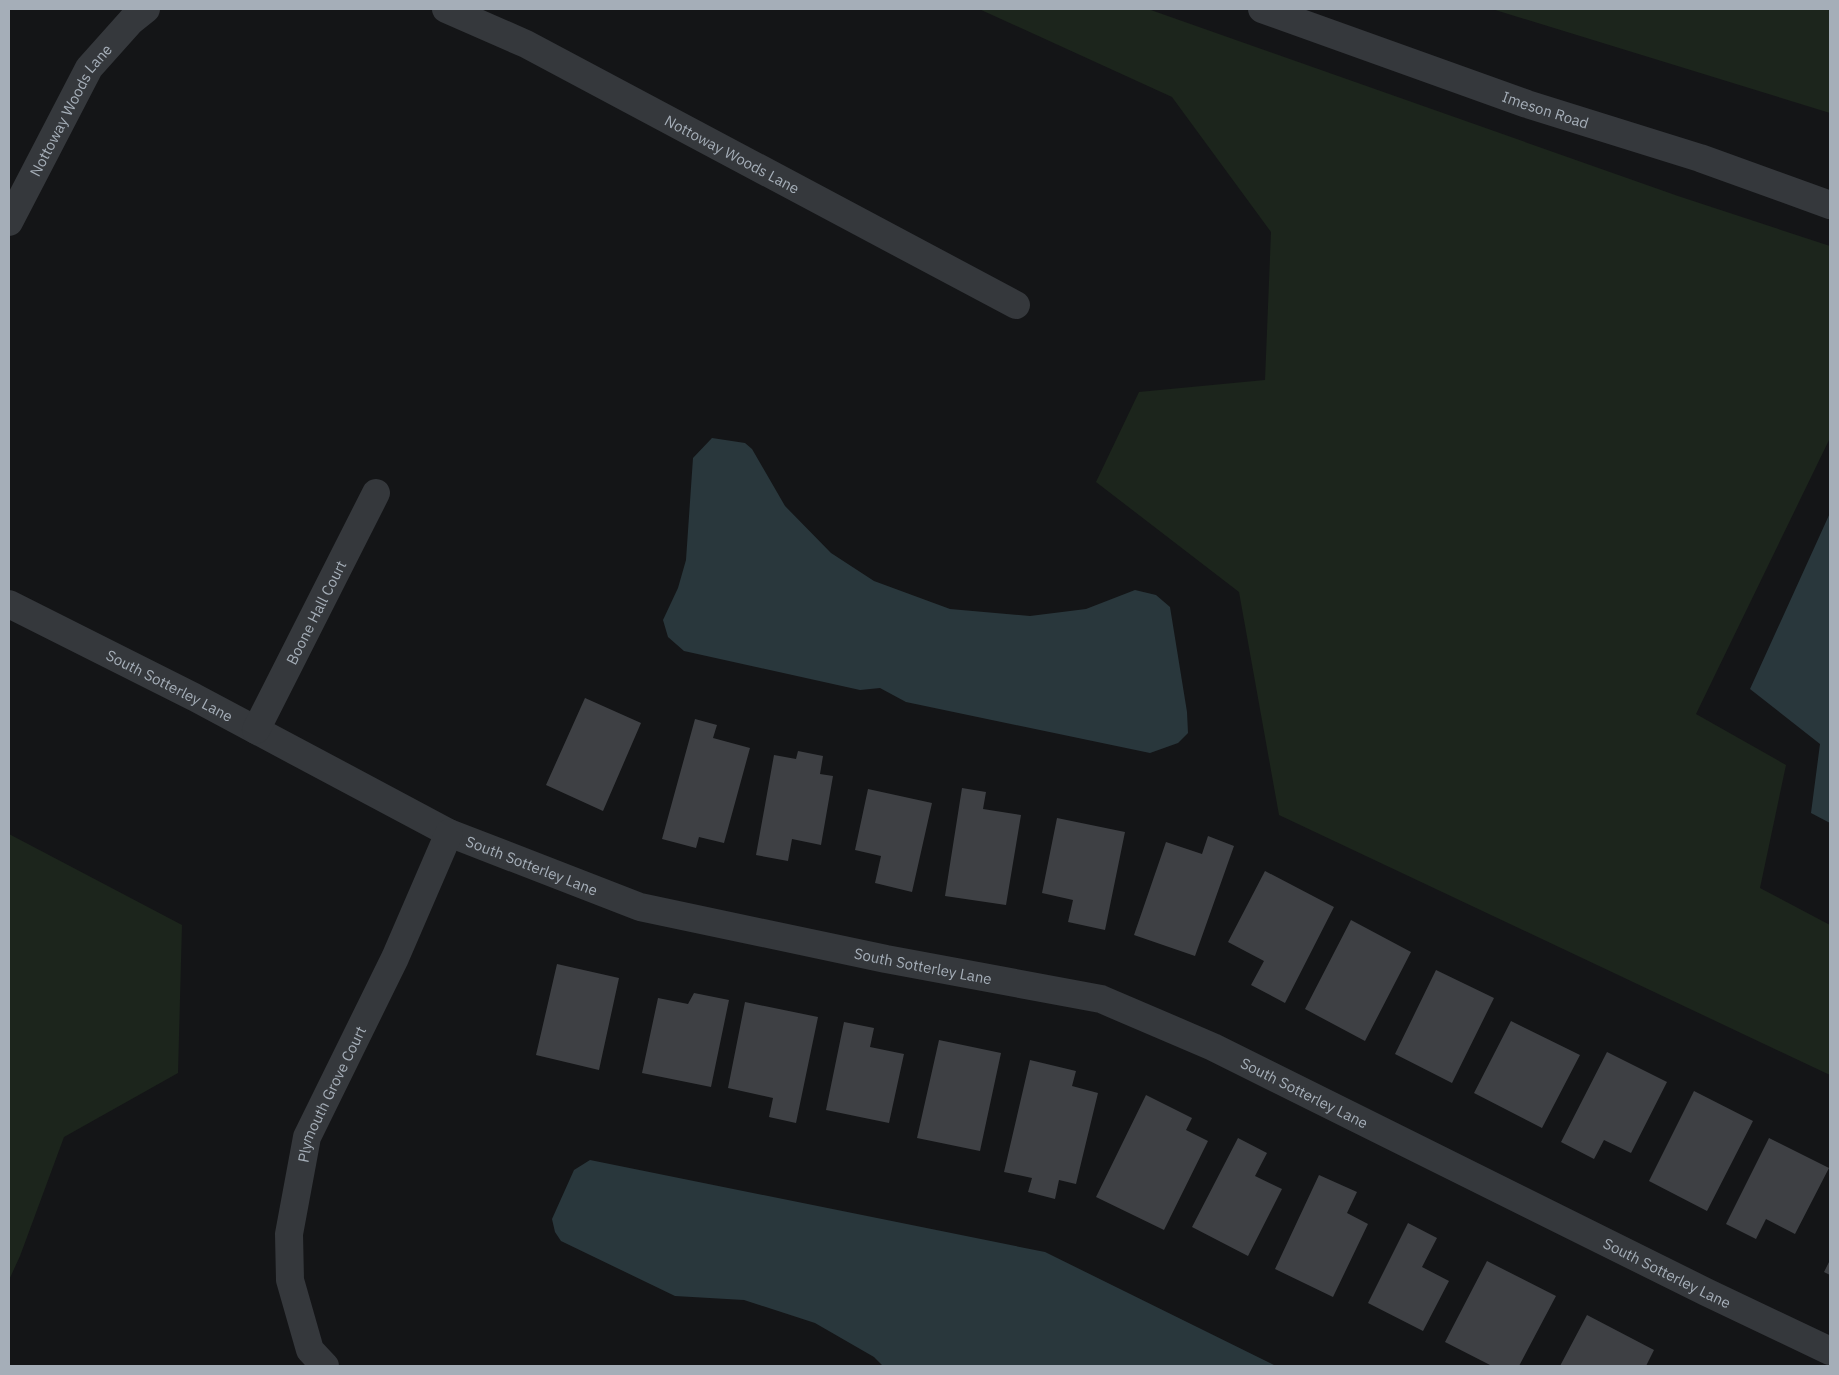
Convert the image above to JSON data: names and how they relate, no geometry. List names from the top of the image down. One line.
{"streets":{"street":["Imeson Road","Nottoway Woods Lane","Boone Hall Court","South Sotterley Lane","Plymouth Grove Court"]},"crossings":[["Boone Hall Court","South Sotterley Lane"],["South Sotterley Lane","Plymouth Grove Court"]]}
